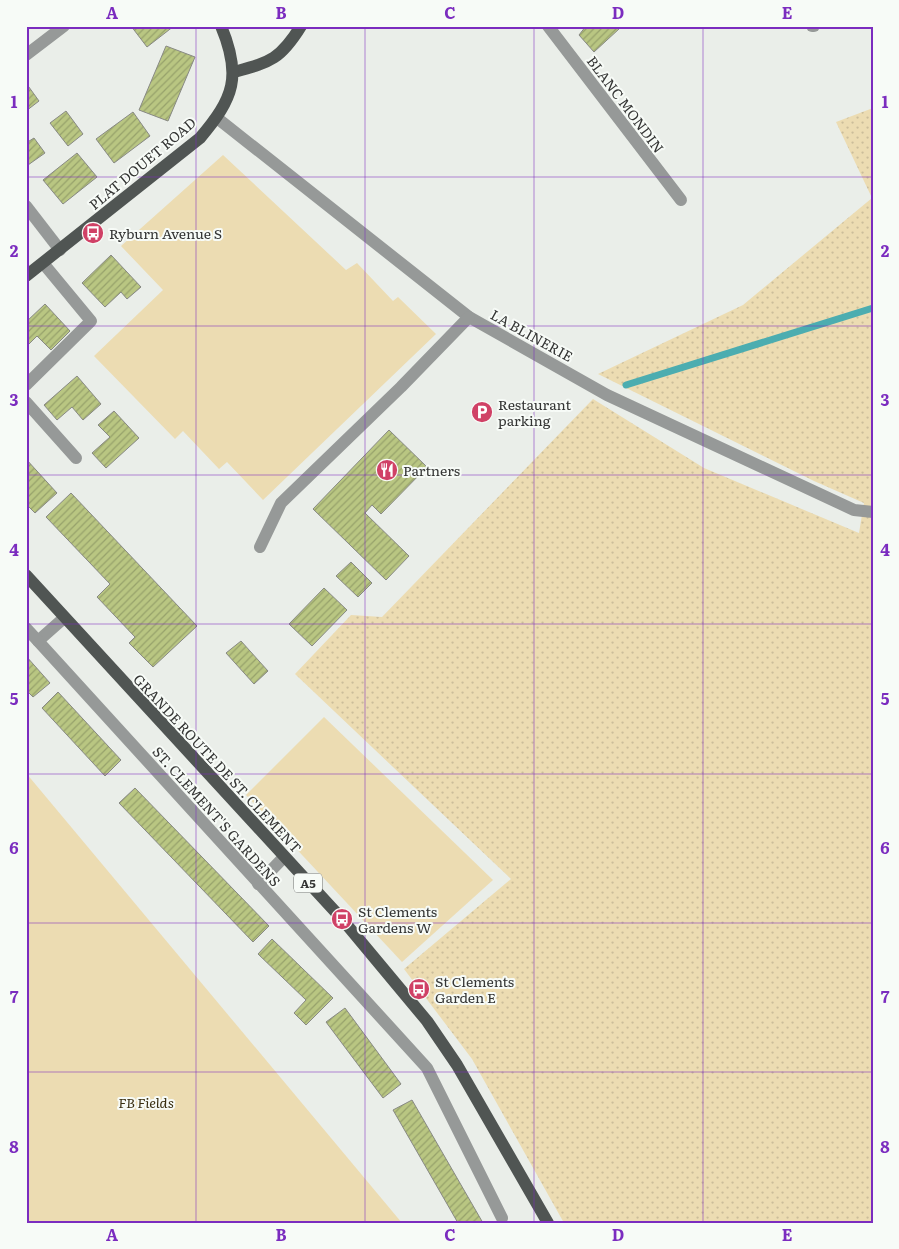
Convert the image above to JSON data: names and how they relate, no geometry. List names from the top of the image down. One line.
{"streets":{"main road":["PLAT DOUET ROAD","GRANDE ROUTE DE ST. CLEMENT","A5"],"street":["BLANC MONDIN","LA BLINERIE","ST. CLEMENT'S GARDENS"]},"crossings":[["PLAT DOUET ROAD","LA BLINERIE"]],"parks":["FB Fields"],"places":{"bus stop":["Ryburn Avenue S","St Clements Gardens W","St Clements Garden E"],"parking":["Restaurant parking"],"restaurant":["Partners"]},"grid":{"columns":["A","B","C","D","E"],"rows":["1","2","3","4","5","6","7","8"]}}
